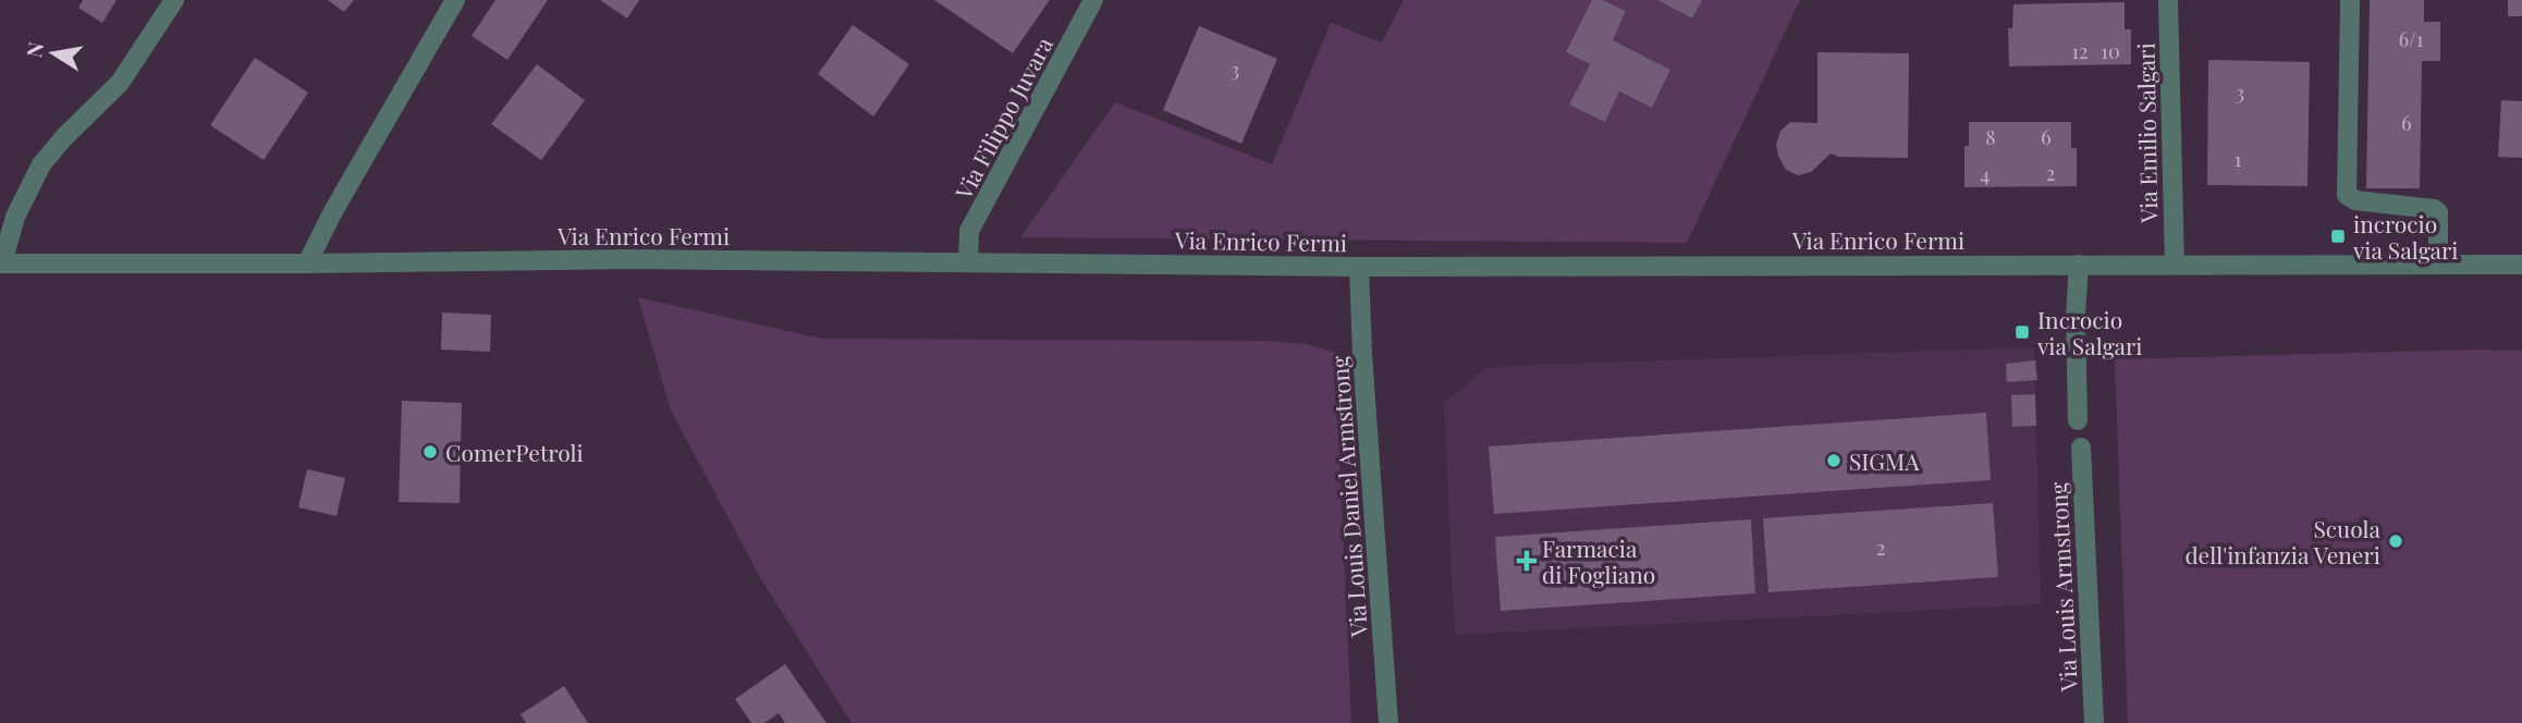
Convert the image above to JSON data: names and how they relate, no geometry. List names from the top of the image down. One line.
{"streets":{"street":["Via Filippo Juvara","Via Emilio Salgari","Via Enrico Fermi","Via Louis Daniel Armstrong","Via Louis Armstrong"]},"crossings":[["Via Filippo Juvara","Via Enrico Fermi"],["Via Emilio Salgari","Via Enrico Fermi"],["Via Enrico Fermi","Via Louis Daniel Armstrong"]],"places":{"transit":["incrocio via Salgari","Incrocio via Salgari"],"other":["ComerPetroli","SIGMA","Scuola dell'infanzia Veneri"],"health":["Farmacia di Fogliano"]},"house_numbers":["6/1","12","10","3","3","6","8","6","1","2","4","2"],"north":"left"}
